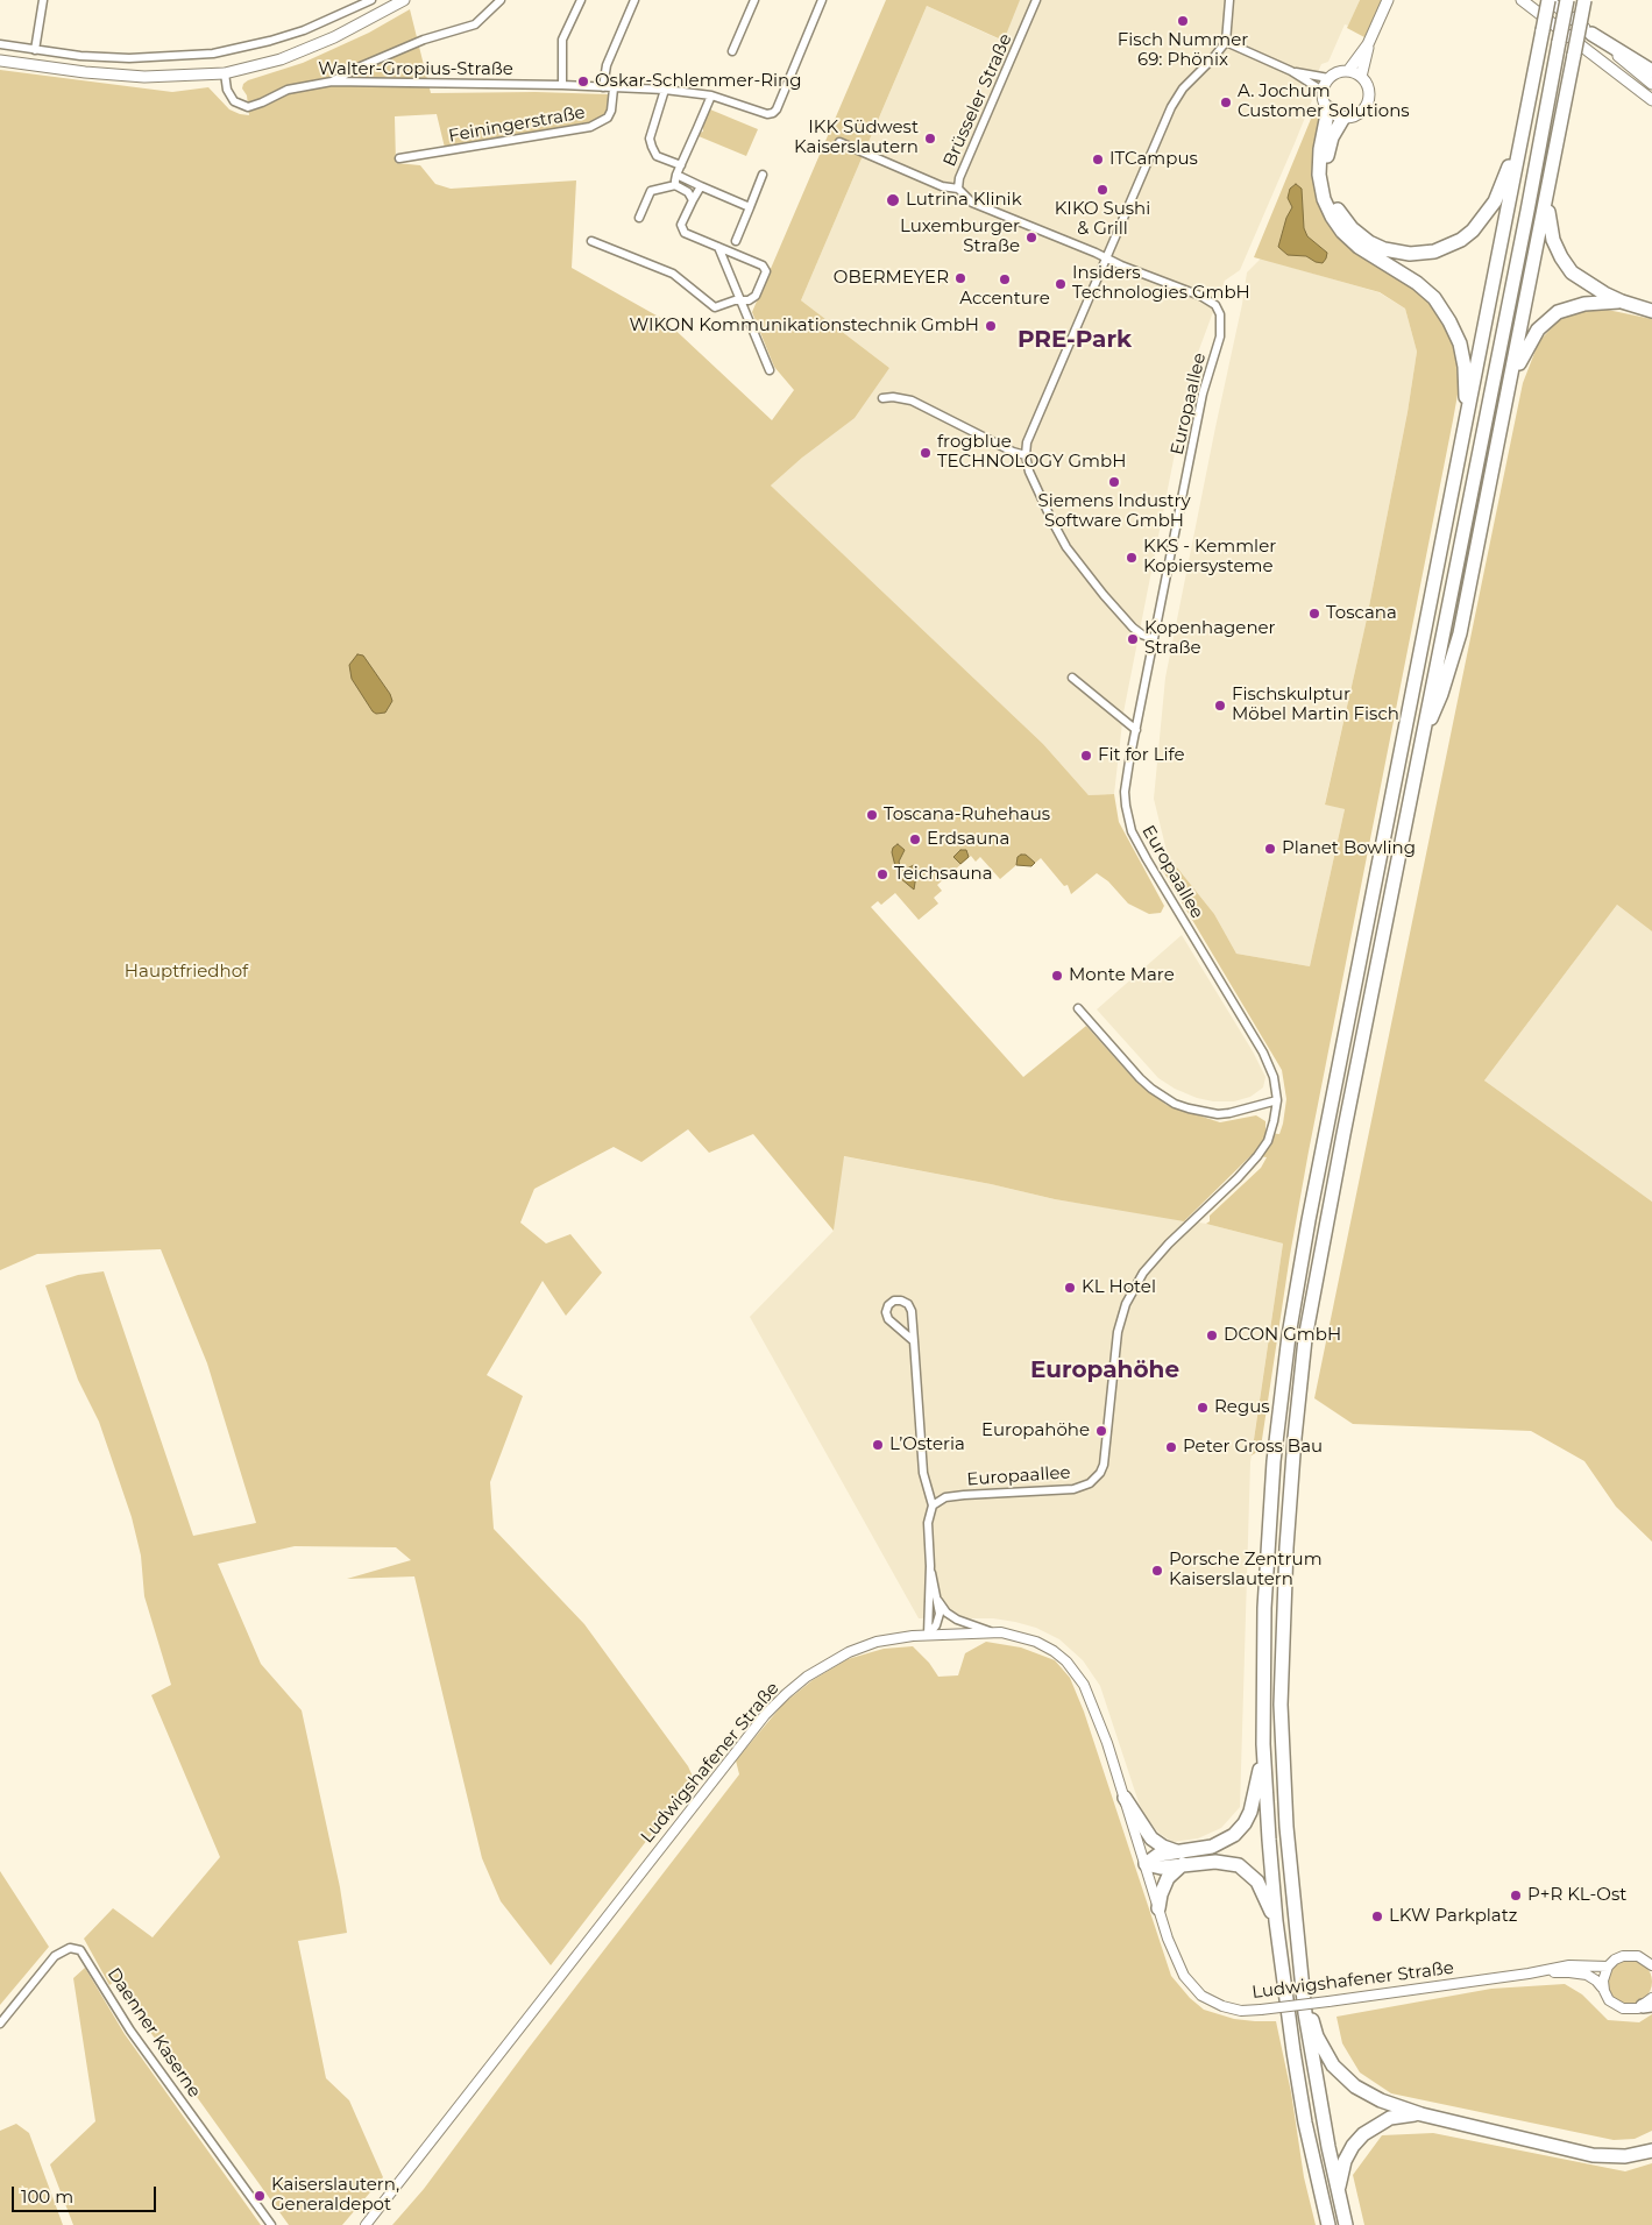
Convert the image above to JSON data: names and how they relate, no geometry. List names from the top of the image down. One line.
{"streets":{"street":["Walter-Gropius-Straße","Brüsseler Straße","Feiningerstraße","Europaallee","Ludwigshafener Straße","Daenner Kaserne"]},"crossings":[["Walter-Gropius-Straße","Feiningerstraße"],["Brüsseler Straße","Europaallee"]],"districts":["PRE-Park","Europahöhe"],"parks":["Hauptfriedhof"],"places":["Fisch Nummer 69: Phönix","Oskar-Schlemmer-Ring","A. Jochum Customer Solutions","IKK Südwest Kaiserslautern","ITCampus","KIKO Sushi & Grill","Lutrina Klinik","Luxemburger Straße","OBERMEYER","Accenture","Insiders Technologies GmbH","WIKON Kommunikationstechnik GmbH","frogblue TECHNOLOGY GmbH","Siemens Industry Software GmbH","KKS - Kemmler Kopiersysteme","Toscana","Kopenhagener Straße","Fischskulptur Möbel Martin Fisch","Fit for Life","Toscana-Ruhehaus","Erdsauna","Planet Bowling","Teichsauna","Monte Mare","KL Hotel","DCON GmbH","Regus","Europahöhe","L’Osteria","Peter Gross Bau","Porsche Zentrum Kaiserslautern","P+R KL-Ost","LKW Parkplatz","Kaiserslautern, Generaldepot"],"scale_bar":"100 m"}
